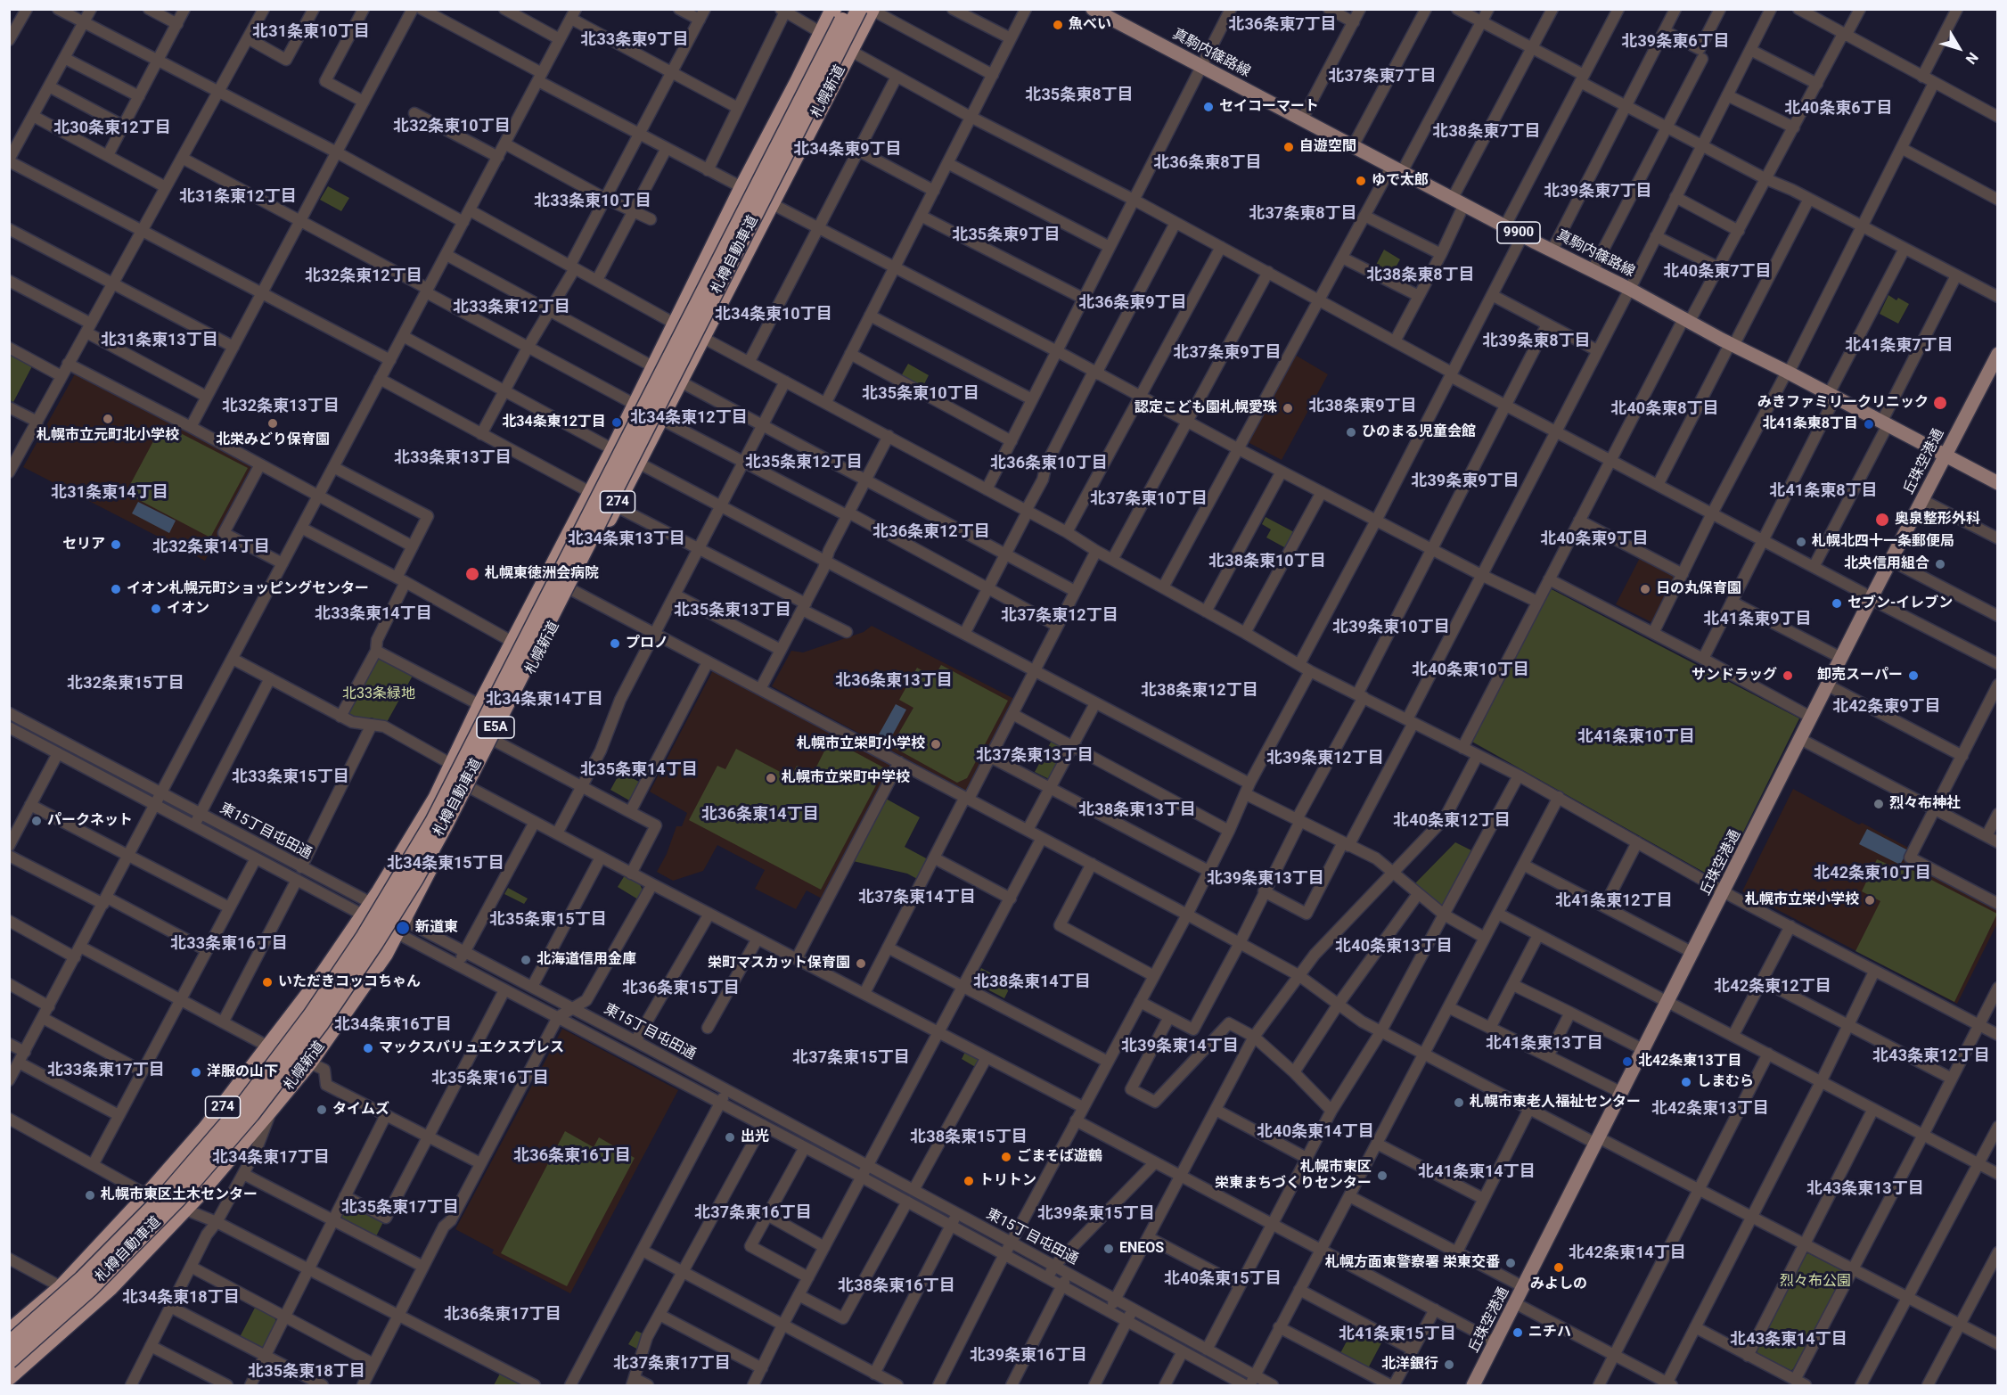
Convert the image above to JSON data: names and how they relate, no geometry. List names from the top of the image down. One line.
{"streets":{"highway":["札幌新道","札樽自動車道","274","E5A"],"main road":["真駒内篠路線","9900","丘珠空港通"],"street":["東15丁目屯田通"]},"crossings":[["真駒内篠路線","丘珠空港通"],["札幌新道","東15丁目屯田通"]],"districts":["北36条東7丁目","北31条東10丁目","北33条東9丁目","北39条東6丁目","北37条東7丁目","北35条東8丁目","北40条東6丁目","北32条東10丁目","北30条東12丁目","北38条東7丁目","北34条東9丁目","北36条東8丁目","北39条東7丁目","北31条東12丁目","北33条東10丁目","北37条東8丁目","北35条東9丁目","北40条東7丁目","北38条東8丁目","北32条東12丁目","北36条東9丁目","北33条東12丁目","北34条東10丁目","北31条東13丁目","北39条東8丁目","北41条東7丁目","北37条東9丁目","北35条東10丁目","北32条東13丁目","北38条東9丁目","北40条東8丁目","北34条東12丁目","北33条東13丁目","北35条東12丁目","北36条東10丁目","北39条東9丁目","北41条東8丁目","北31条東14丁目","北37条東10丁目","北36条東12丁目","北34条東13丁目","北40条東9丁目","北32条東14丁目","北38条東10丁目","北35条東13丁目","北33条東14丁目","北37条東12丁目","北41条東9丁目","北39条東10丁目","北40条東10丁目","北36条東13丁目","北32条東15丁目","北38条東12丁目","北34条東14丁目","北42条東9丁目","北41条東10丁目","北37条東13丁目","北39条東12丁目","北35条東14丁目","北33条東15丁目","北38条東13丁目","北36条東14丁目","北40条東12丁目","北34条東15丁目","北42条東10丁目","北39条東13丁目","北37条東14丁目","北41条東12丁目","北35条東15丁目","北33条東16丁目","北40条東13丁目","北38条東14丁目","北42条東12丁目","北36条東15丁目","北34条東16丁目","北41条東13丁目","北39条東14丁目","北43条東12丁目","北37条東15丁目","北33条東17丁目","北35条東16丁目","北42条東13丁目","北40条東14丁目","北38条東15丁目","北36条東16丁目","北34条東17丁目","北41条東14丁目","北43条東13丁目","北35条東17丁目","北37条東16丁目","北39条東15丁目","北42条東14丁目","北40条東15丁目","北38条東16丁目","北34条東18丁目","北36条東17丁目","北41条東15丁目","北43条東14丁目","北39条東16丁目","北37条東17丁目","北35条東18丁目"],"parks":["北33条緑地","烈々布公園"],"places":["魚べい","セイコーマート","自遊空間","ゆで太郎","みきファミリークリニック","認定こども園札幌愛珠","札幌市立元町北小学校","北34条東12丁目","北栄みどり保育園","北41条東8丁目","ひのまる児童会館","奥泉整形外科","札幌北四十一条郵便局","セリア","北央信用組合","札幌東徳洲会病院","イオン札幌元町ショッピングセンター","日の丸保育園","セブン-イレブン","イオン","プロノ","サンドラッグ","卸売スーパー","札幌市立栄町小学校","札幌市立栄町中学校","烈々布神社","パークネット","札幌市立栄小学校","新道東","北海道信用金庫","栄町マスカット保育園","いただきコッコちゃん","マックスバリュエクスプレス","北42条東13丁目","洋服の山下","しまむら","札幌市東老人福祉センター","タイムズ","出光","ごまそば遊鶴","札幌市東区 栄東まちづくりセンター","トリトン","札幌市東区土木センター","ENEOS","札幌方面東警察署 栄東交番","みよしの","ニチハ","北洋銀行"],"north":"bottom right"}
